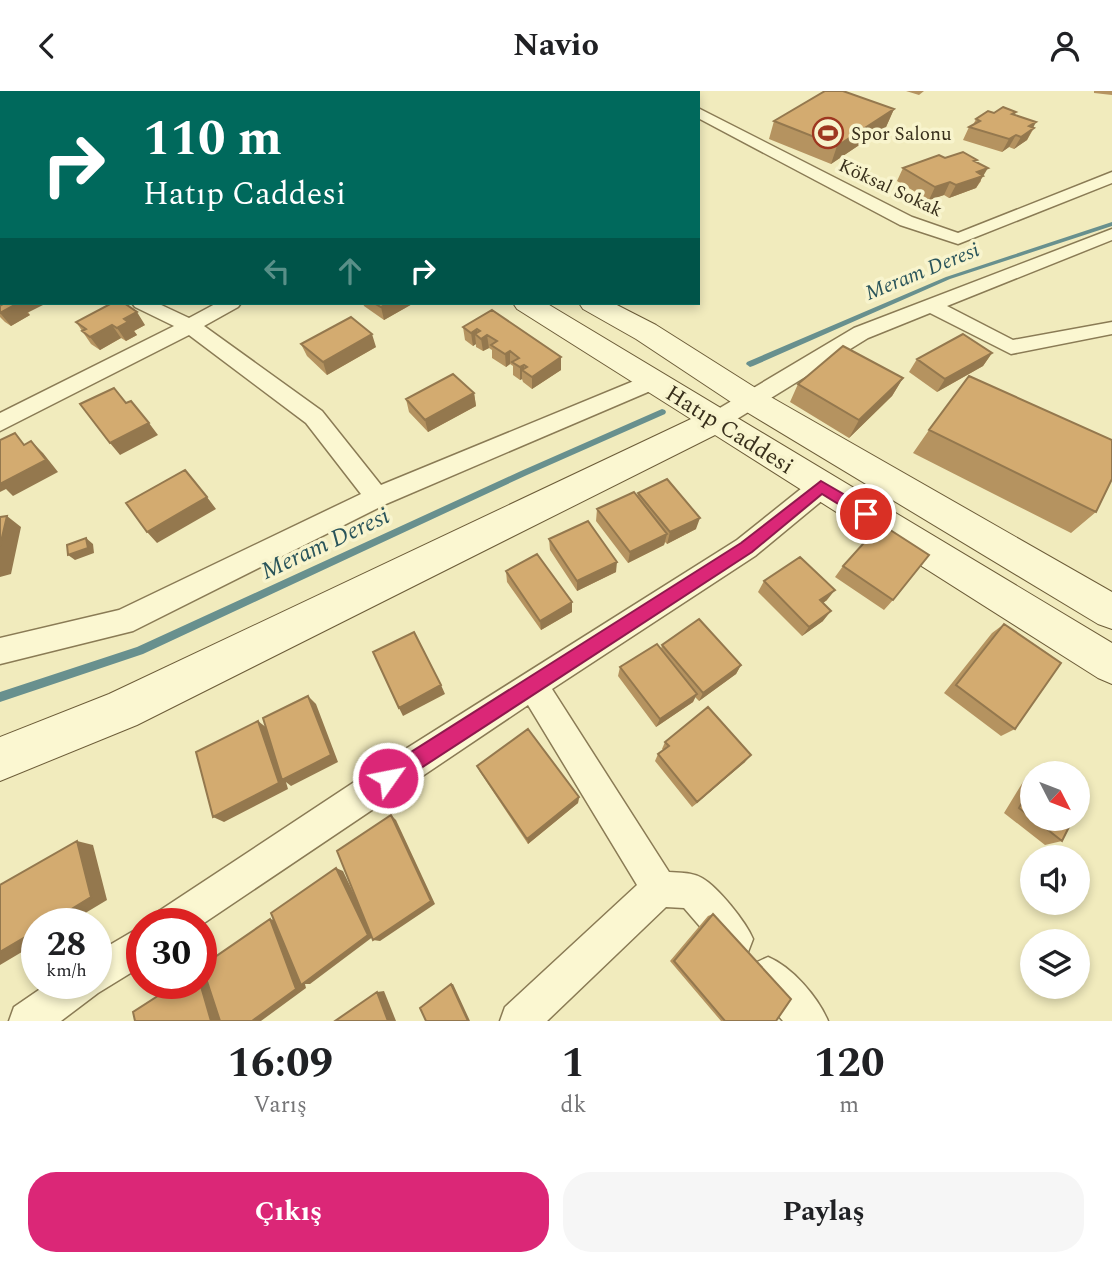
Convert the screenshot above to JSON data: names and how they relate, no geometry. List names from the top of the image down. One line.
{"streets":{"main road":["Hatıp Caddesi"],"street":["Köksal Sokak"]},"water":["Meram Deresi"],"places":{"sports":["Spor Salonu"]},"north":"bottom right","page":{"header":"Navio","turn":["110 m","Hatıp Caddesi"],"speed":"28 km/h","limit":"30","eta":["16:09","Varış","1","dk","120","m"],"buttons":["Çıkış","Paylaş"]}}
